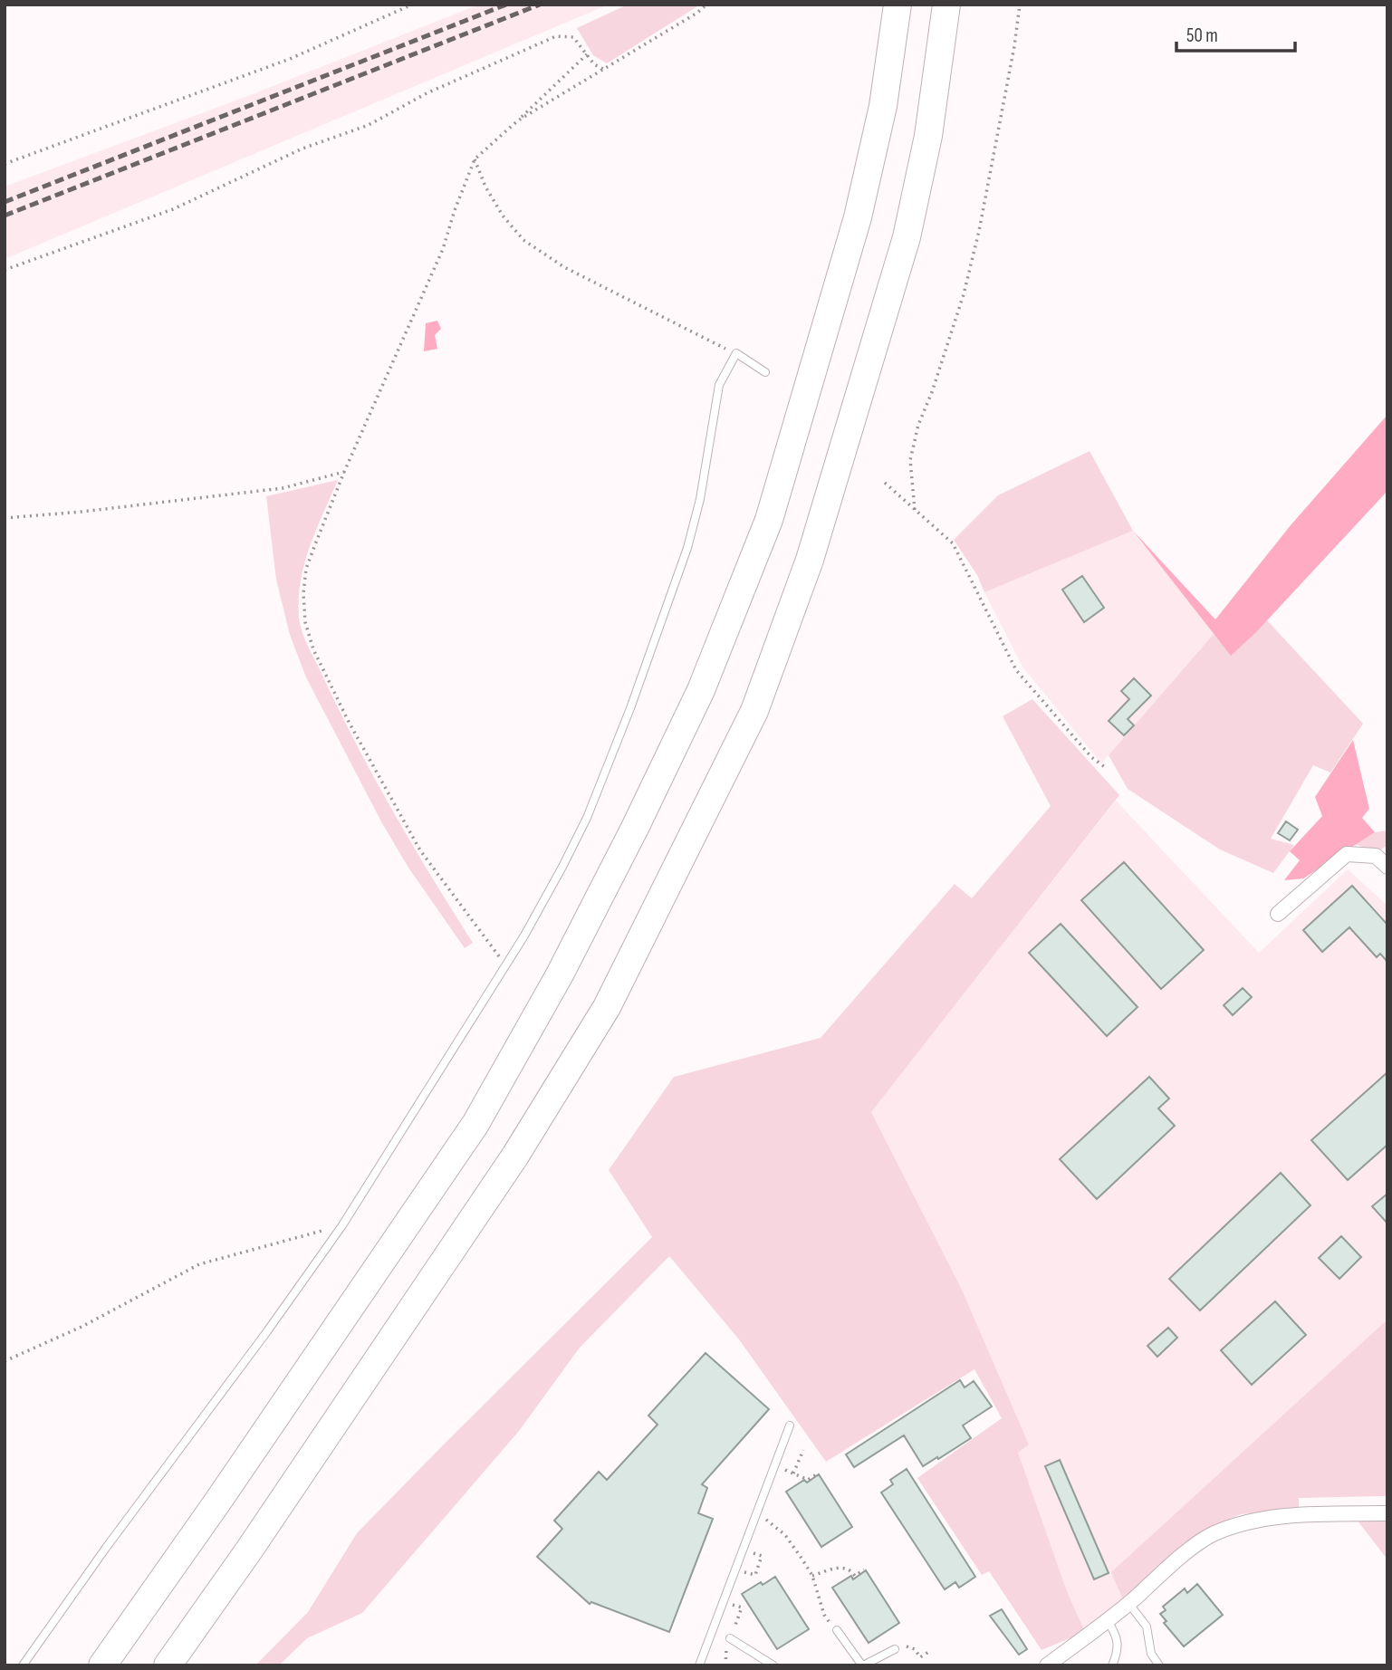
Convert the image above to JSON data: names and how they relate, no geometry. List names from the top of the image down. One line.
{"scale_bar":"50 m"}
